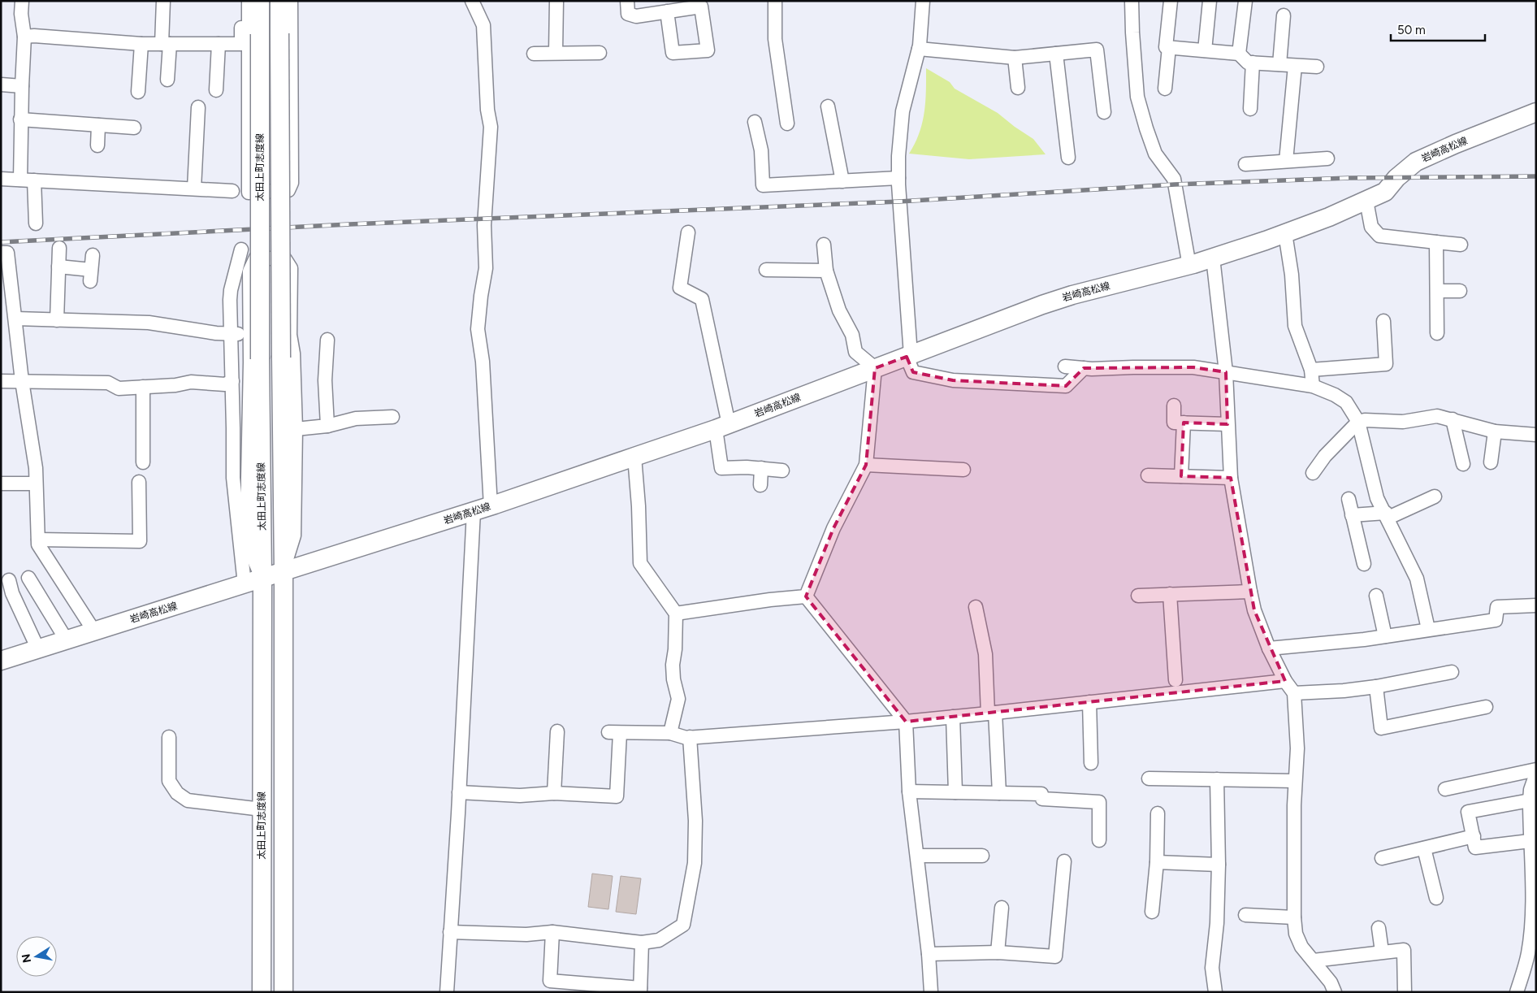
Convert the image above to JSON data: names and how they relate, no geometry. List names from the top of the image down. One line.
{"streets":{"main road":["岩崎高松線","太田上町志度線"]},"crossings":[["岩崎高松線","太田上町志度線"]],"scale_bar":"50 m","north":"left"}
